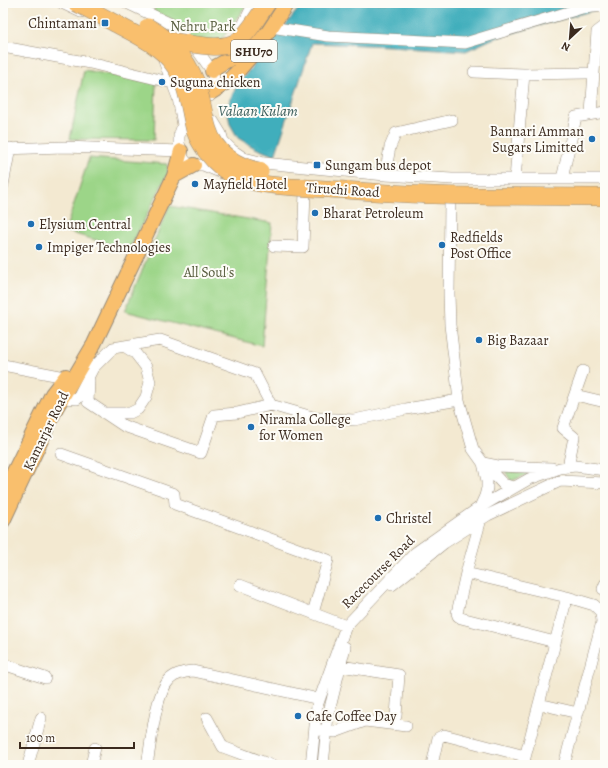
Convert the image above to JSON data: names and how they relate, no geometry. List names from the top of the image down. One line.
{"streets":{"highway":["Tiruchi Road"],"main road":["SHU70","Kamarjar Road"],"street":["Racecourse Road"]},"crossings":[["SHU70","Tiruchi Road"],["Tiruchi Road","Kamarjar Road"]],"water":["Valaan Kulam"],"parks":["Nehru Park","All Soul's"],"places":{"transit":["Chintamani","Sungam bus depot"],"other":["Suguna chicken","Bannari Amman Sugars Limitted","Mayfield Hotel","Bharat Petroleum","Elysium Central","Redfields Post Office","Impiger Technologies","Big Bazaar","Niramla College for Women","Christel","Cafe Coffee Day"]},"scale_bar":"100 m","north":"bottom left"}
